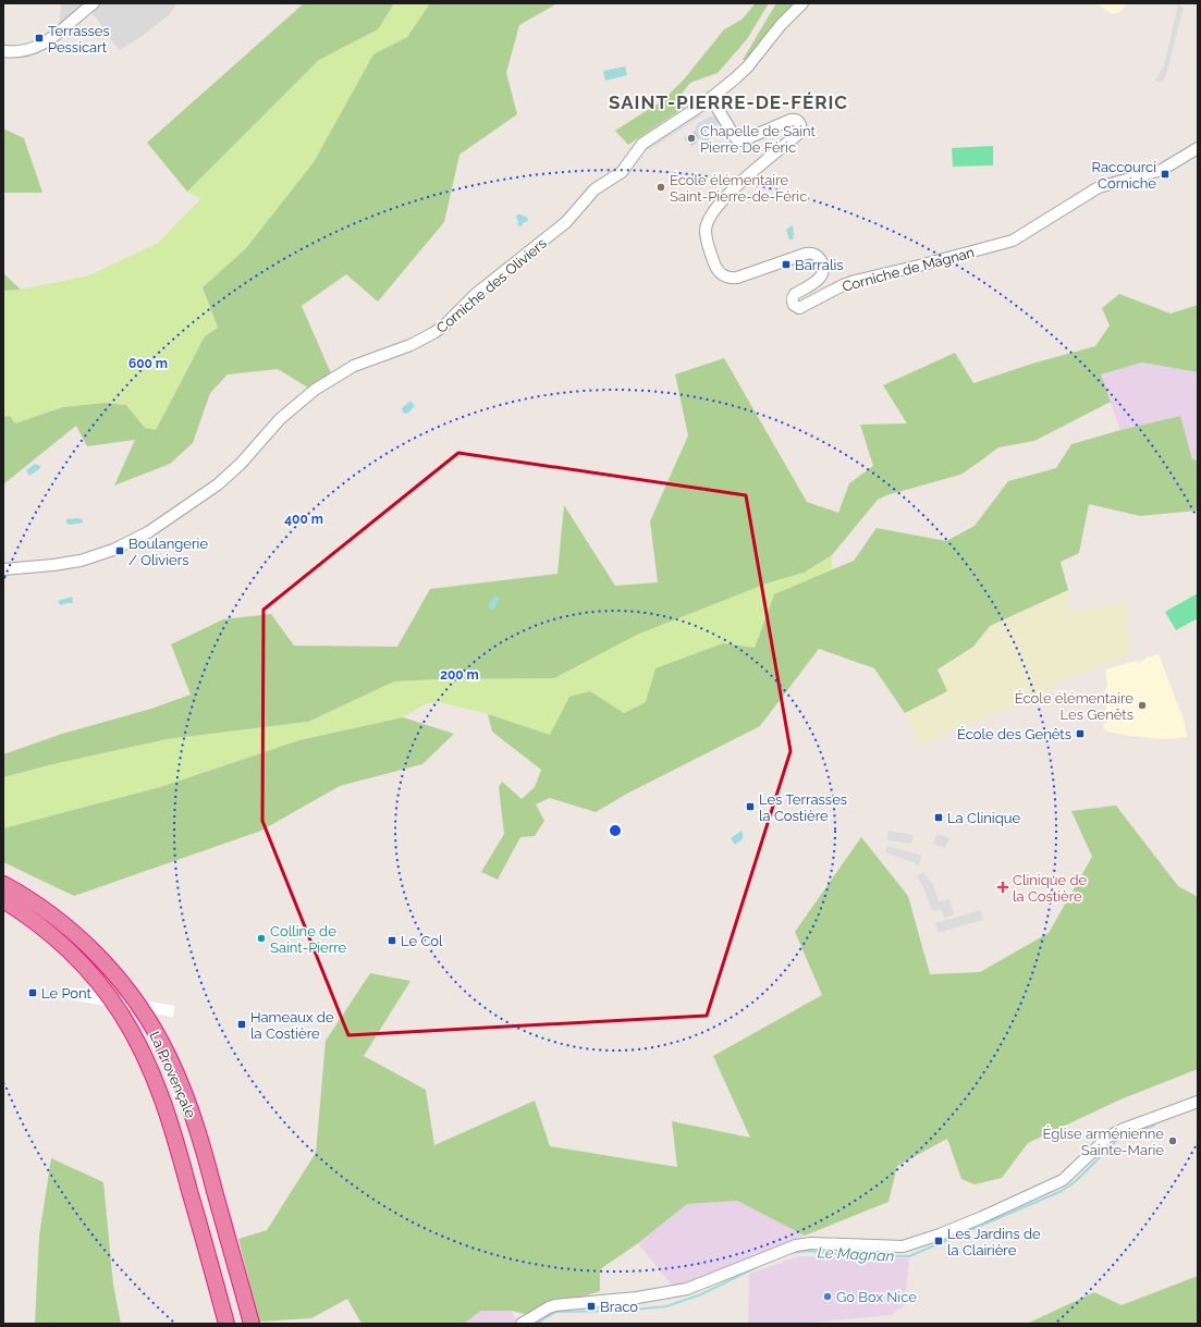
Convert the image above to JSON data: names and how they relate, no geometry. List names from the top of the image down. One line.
{"streets":{"highway":["La Provençale"],"street":["Corniche de Magnan","Corniche des Oliviers"]},"crossings":[["Corniche de Magnan","Corniche des Oliviers"]],"districts":["SAINT-PIERRE-DE-FÉRIC"],"water":["Le Magnan"],"places":{"transit":["Terrasses Pessicart","Raccourci Corniche","Barralis","Boulangerie / Oliviers","École des Genêts","Les Terrasses la Costière","La Clinique","Le Col","Le Pont","Hameaux de la Costière","Les Jardins de la Clairière","Braco"],"other":["Chapelle de Saint Pierre De Féric","École élémentaire Saint-Pierre-de-Féric","École élémentaire Les Genêts","Colline de Saint-Pierre","Église arménienne Sainte-Marie","Go Box Nice"],"health":["Clinique de la Costière"]},"rings":["600 m","400 m","200 m"]}
